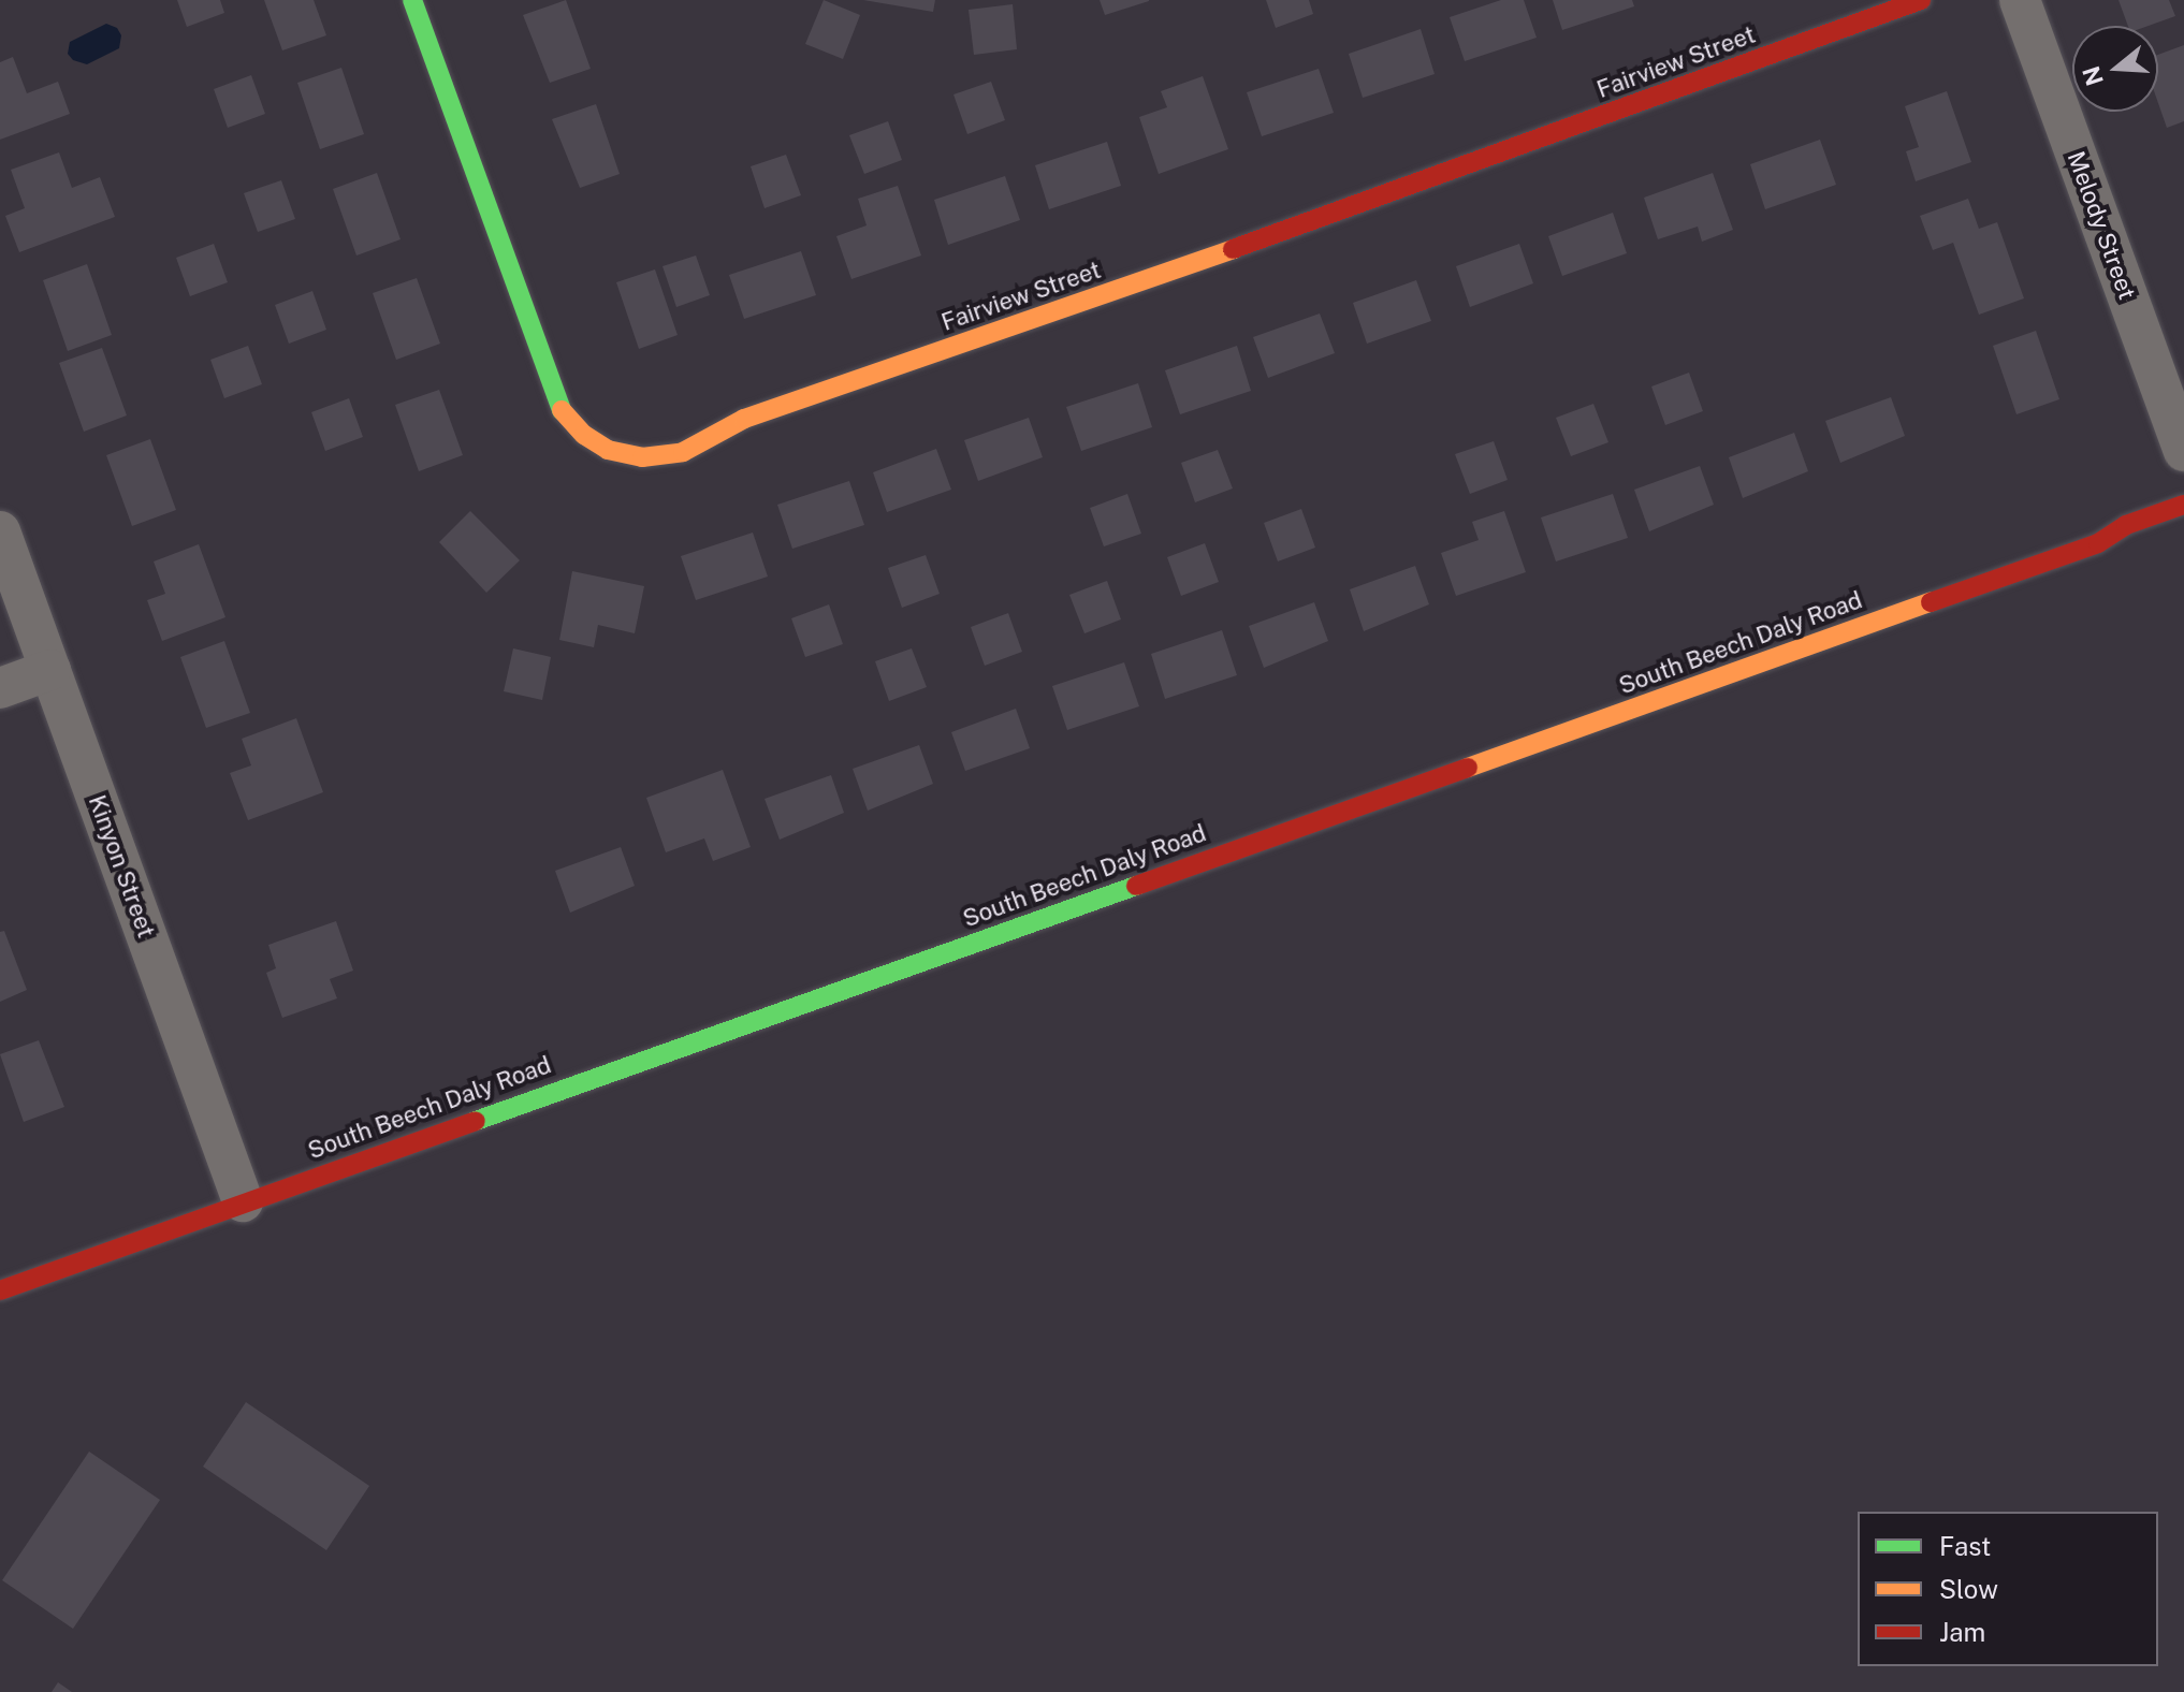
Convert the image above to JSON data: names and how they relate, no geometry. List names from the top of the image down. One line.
{"streets":{"street":["Fairview Street","Melody Street","South Beech Daly Road","Kinyon Street"]},"crossings":[["South Beech Daly Road","Kinyon Street"]],"legend":["Fast","Slow","Jam"],"north":"left"}
